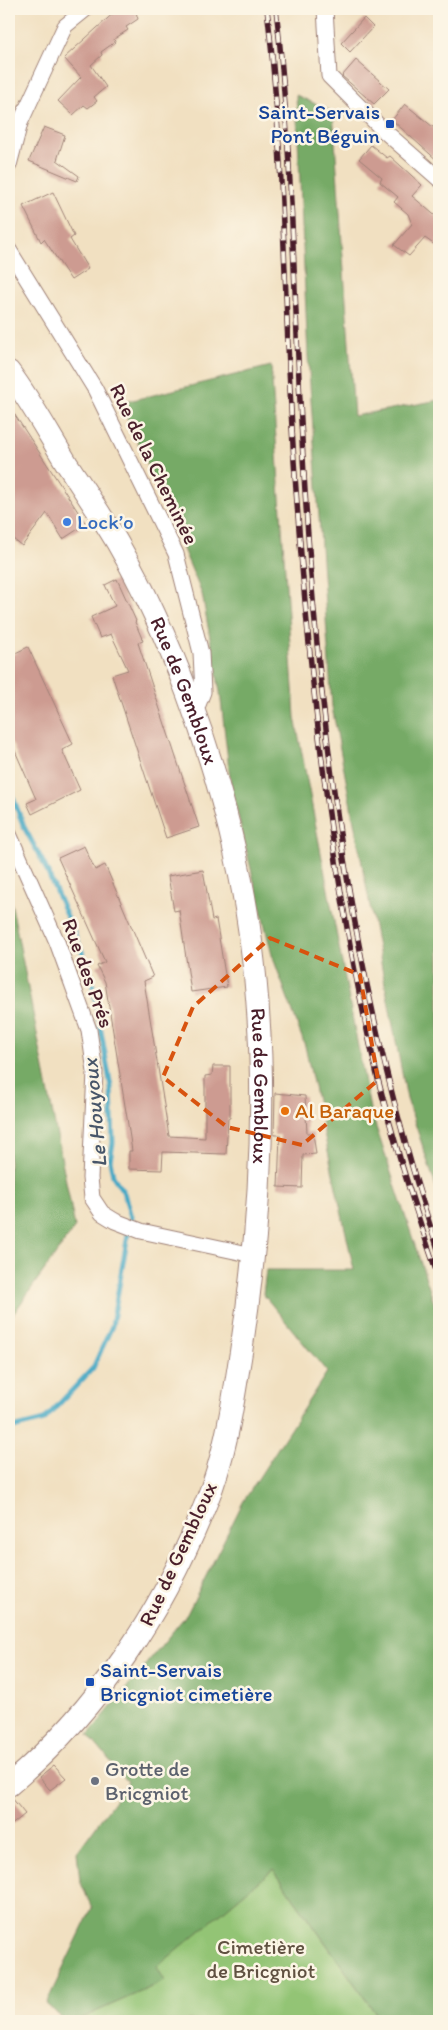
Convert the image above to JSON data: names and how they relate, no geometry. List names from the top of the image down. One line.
{"streets":{"main road":["Rue de Gembloux"],"street":["Rue de la Cheminée","Rue des Prés"]},"crossings":[["Rue de la Cheminée","Rue de Gembloux"],["Rue de Gembloux","Rue des Prés"]],"water":["Le Houyoux"],"parks":["Cimetière de Bricgniot"],"places":{"transit":["Saint-Servais Pont Béguin","Saint-Servais Bricgniot cimetière"],"other":["Lock’o","Al Baraque","Grotte de Bricgniot"]}}
